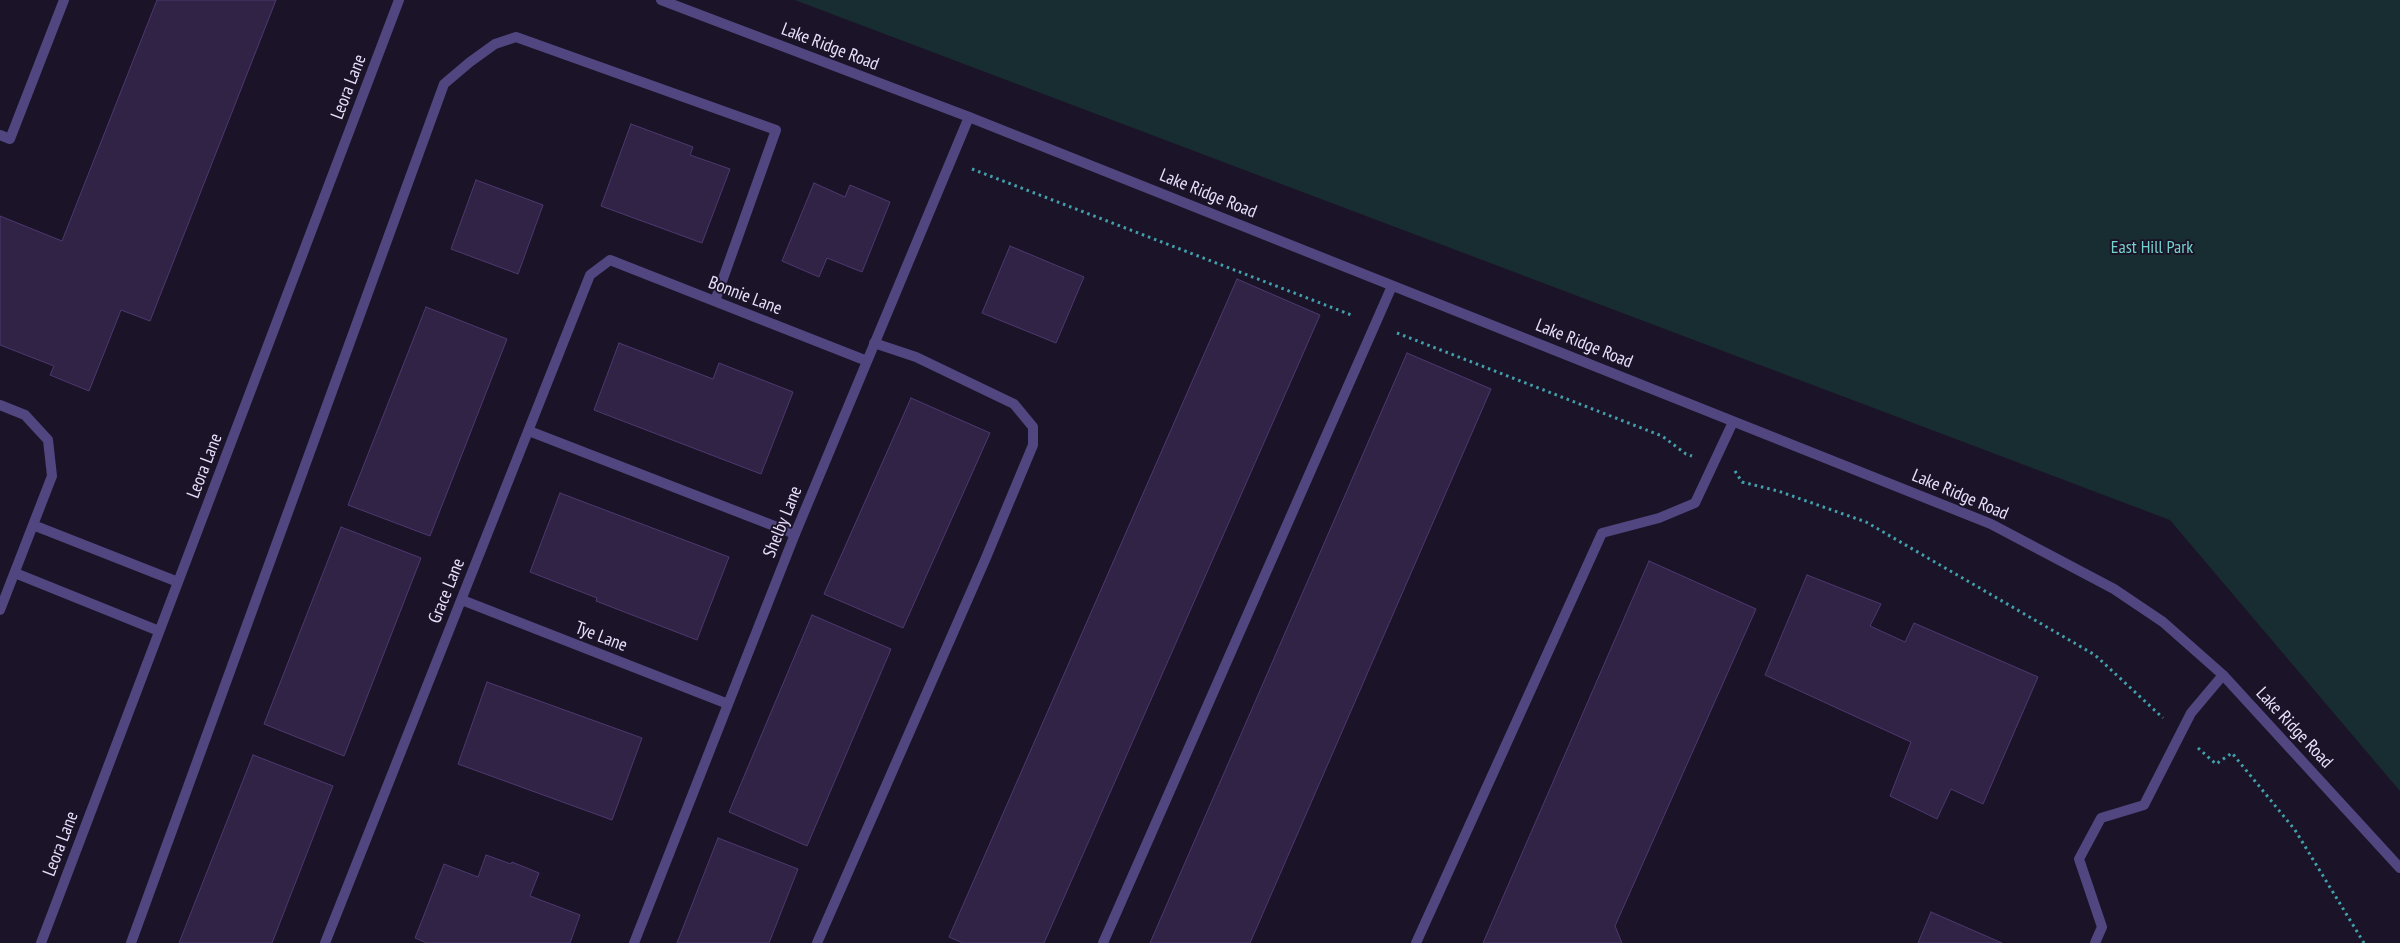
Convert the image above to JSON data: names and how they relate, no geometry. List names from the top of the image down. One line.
{"streets":{"street":["Lake Ridge Road","Leora Lane","Bonnie Lane","Shelby Lane","Grace Lane","Tye Lane"]},"crossings":[["Lake Ridge Road","Shelby Lane"],["Bonnie Lane","Shelby Lane"],["Bonnie Lane","Grace Lane"],["Shelby Lane","Tye Lane"],["Grace Lane","Tye Lane"]],"parks":["East Hill Park"]}
